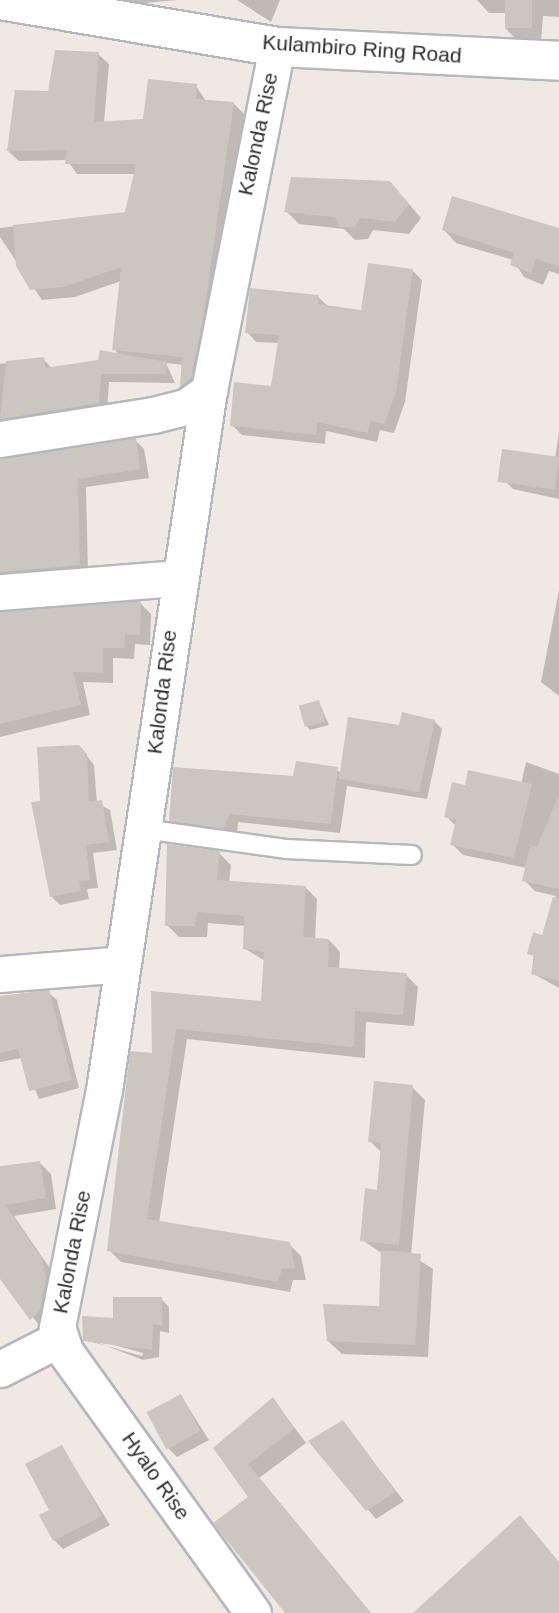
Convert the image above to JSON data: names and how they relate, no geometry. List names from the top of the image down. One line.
{"streets":{"street":["Kulambiro Ring Road","Kalonda Rise","Hyalo Rise"]},"crossings":[["Kulambiro Ring Road","Kalonda Rise"],["Kalonda Rise","Hyalo Rise"]]}
